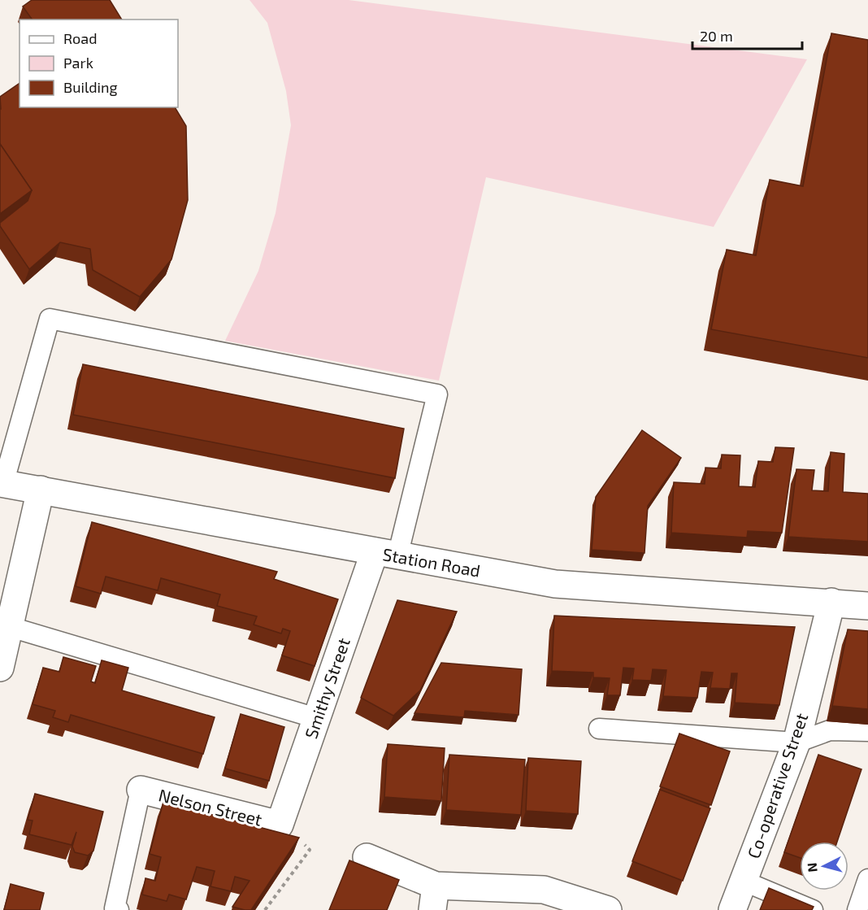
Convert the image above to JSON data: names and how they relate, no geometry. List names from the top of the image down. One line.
{"streets":{"street":["Station Road","Smithy Street","Co-operative Street","Nelson Street"]},"crossings":[["Station Road","Smithy Street"],["Station Road","Co-operative Street"],["Smithy Street","Nelson Street"]],"legend":["Road","Park","Building"],"scale_bar":"20 m","north":"left"}
